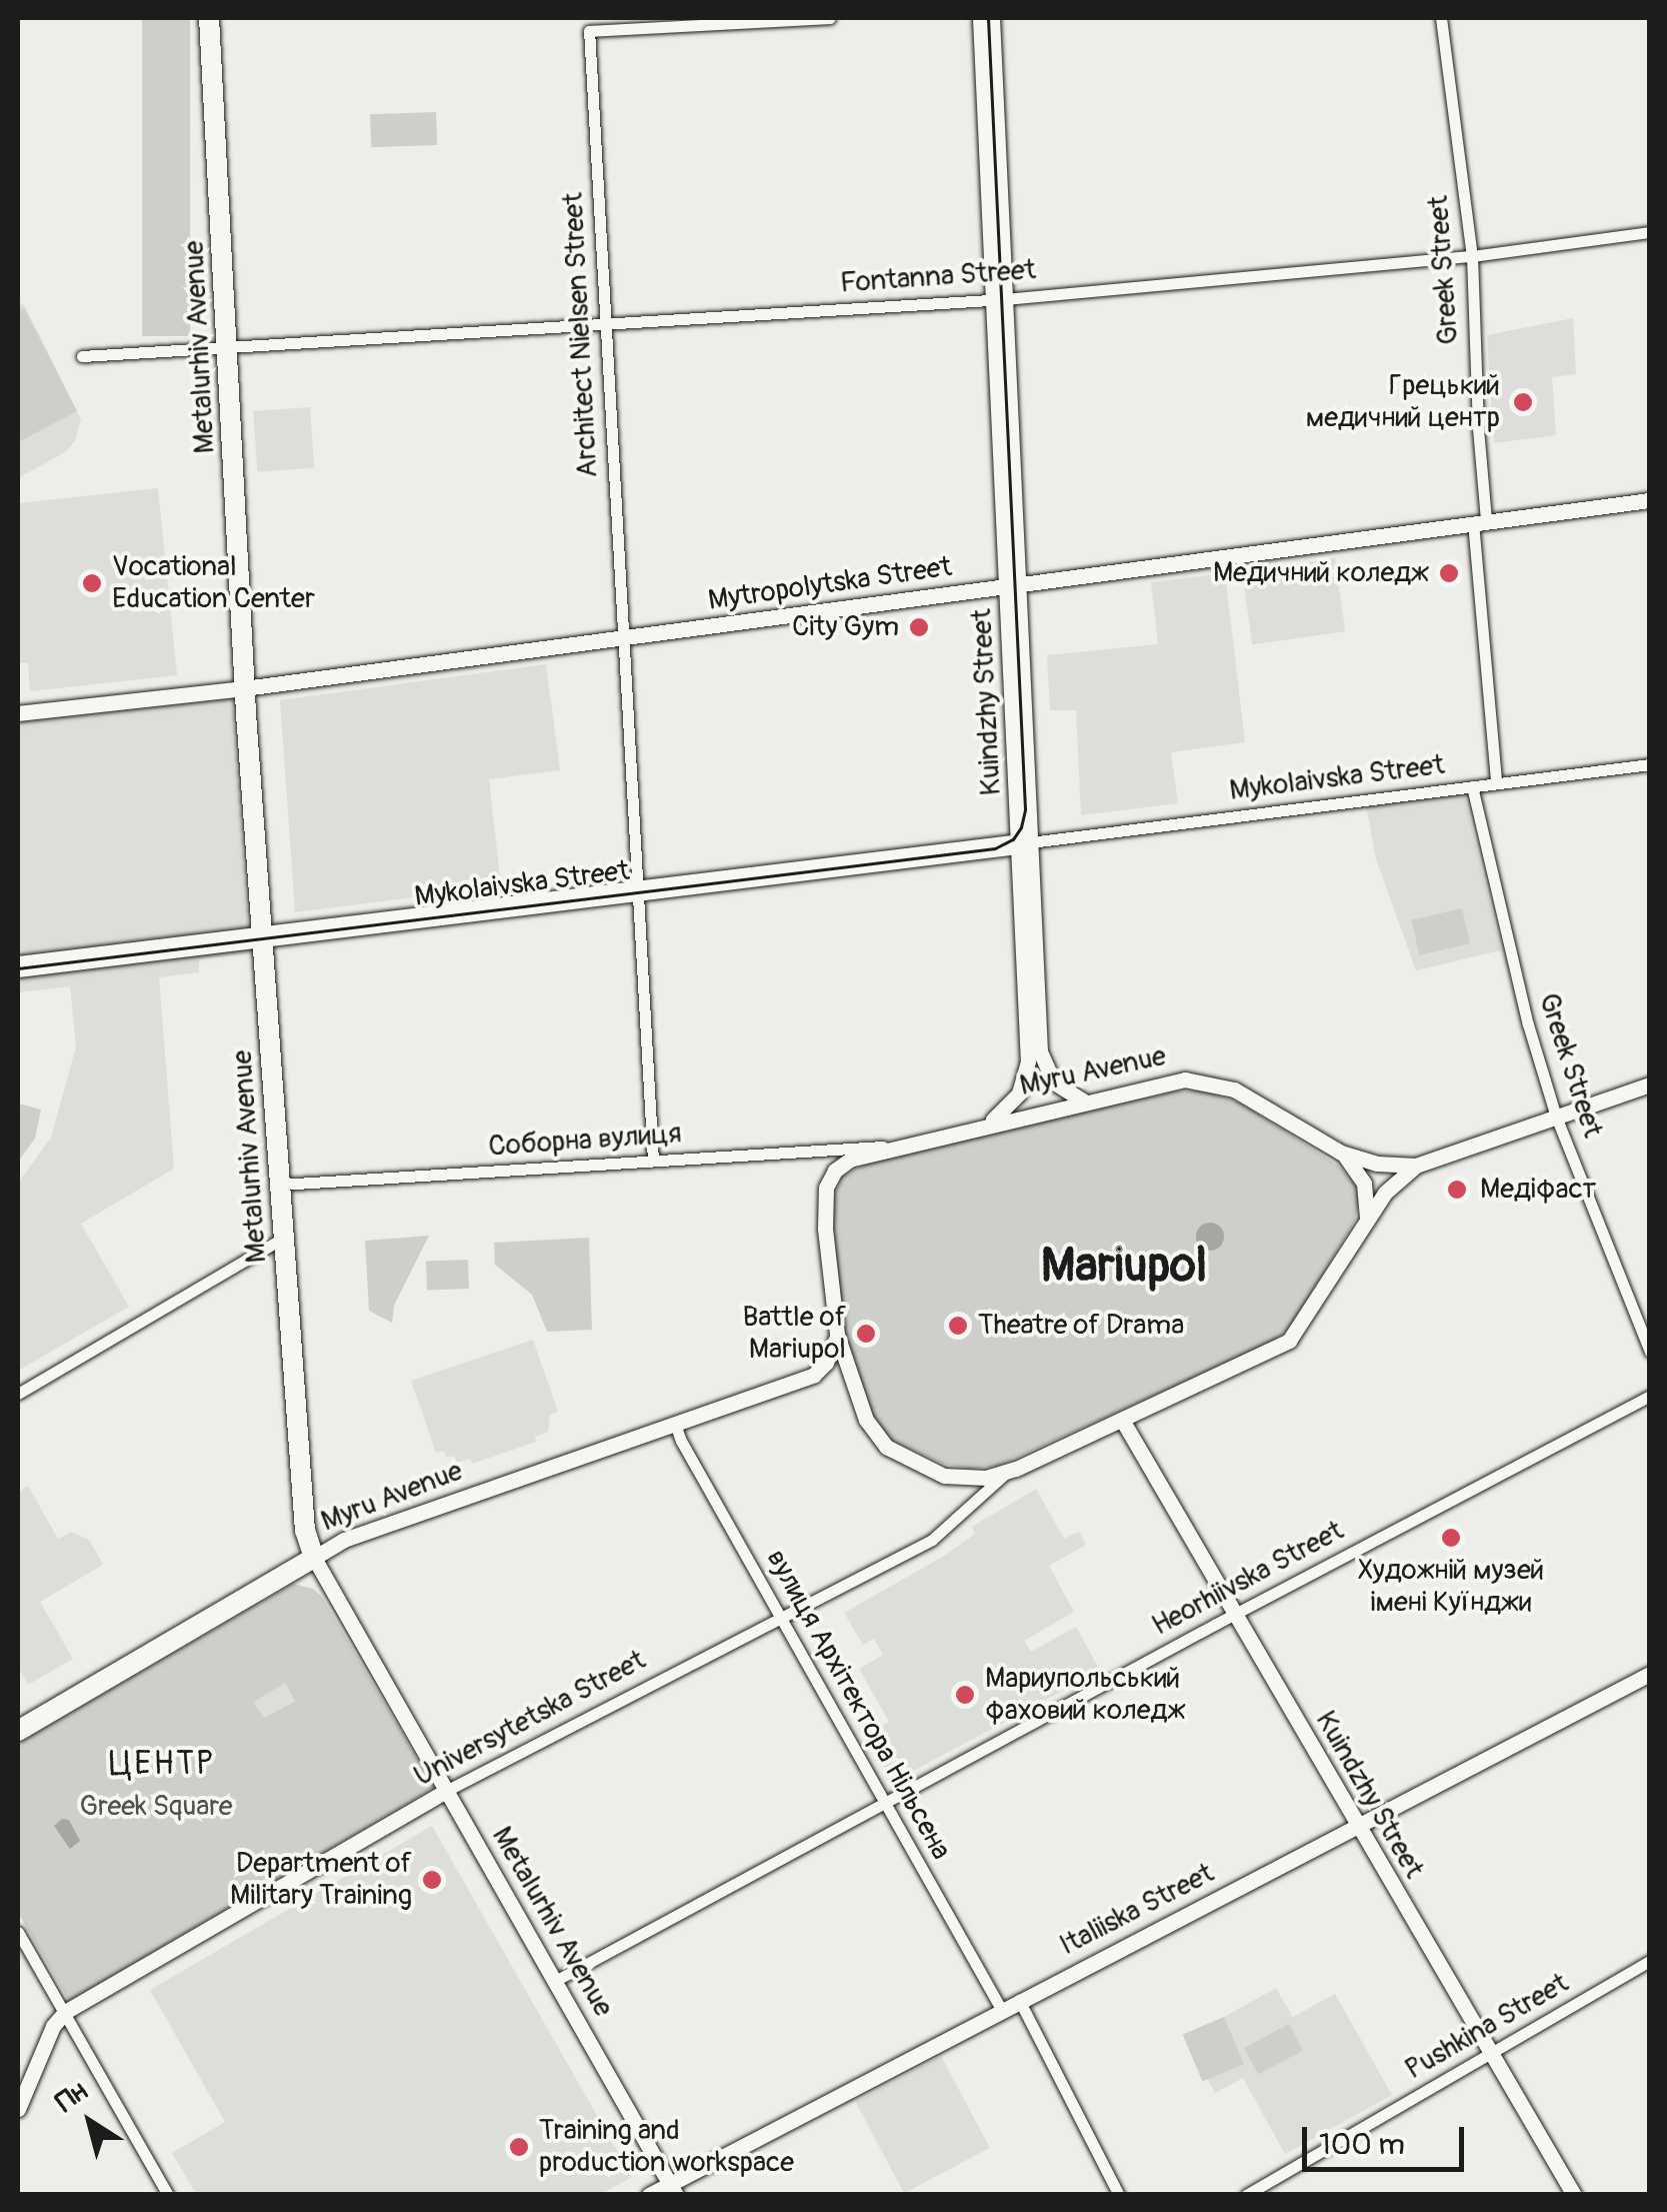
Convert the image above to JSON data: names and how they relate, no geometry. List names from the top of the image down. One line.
{"streets":{"highway":["Metalurhiv Avenue","Myru Avenue"],"main road":["Mytropolytska Street","Kuindzhy Street","Universytetska Street","Italiiska Street"],"street":["Greek Street","Fontanna Street","Architect Nielsen Street","Mykolaivska Street","Соборна вулиця","Heorhiivska Street","вулиця Архітектора Нільсена","Pushkina Street"]},"crossings":[["Greek Street","Fontanna Street"],["Greek Street","Mytropolytska Street"],["Greek Street","Mykolaivska Street"],["Greek Street","Myru Avenue"],["Fontanna Street","Architect Nielsen Street"],["Fontanna Street","Metalurhiv Avenue"],["Fontanna Street","Kuindzhy Street"],["Architect Nielsen Street","Mytropolytska Street"],["Architect Nielsen Street","Mykolaivska Street"],["Architect Nielsen Street","Соборна вулиця"],["Metalurhiv Avenue","Mytropolytska Street"],["Metalurhiv Avenue","Mykolaivska Street"],["Metalurhiv Avenue","Myru Avenue"],["Metalurhiv Avenue","Соборна вулиця"],["Metalurhiv Avenue","Heorhiivska Street"],["Metalurhiv Avenue","Universytetska Street"],["Metalurhiv Avenue","Italiiska Street"],["Mytropolytska Street","Kuindzhy Street"],["Kuindzhy Street","Mykolaivska Street"],["Kuindzhy Street","Myru Avenue"],["Kuindzhy Street","Heorhiivska Street"],["Kuindzhy Street","Italiiska Street"],["Kuindzhy Street","Pushkina Street"],["Myru Avenue","Соборна вулиця"],["Myru Avenue","вулиця Архітектора Нільсена"],["Myru Avenue","Universytetska Street"],["Heorhiivska Street","вулиця Архітектора Нільсена"],["вулиця Архітектора Нільсена","Universytetska Street"],["вулиця Архітектора Нільсена","Italiiska Street"]],"districts":["Mariupol","ЦЕНТР"],"parks":["Greek Square"],"places":["Грецький медичний центр","Медичний коледж","Vocational Education Center","City Gym","Медіфаст","Theatre of Drama","Battle of Mariupol","Художній музей імені Куїнджи","Мариупольський фаховий коледж","Department of Military Training","Training and production workspace"],"scale_bar":"100 m","north":"top left"}
